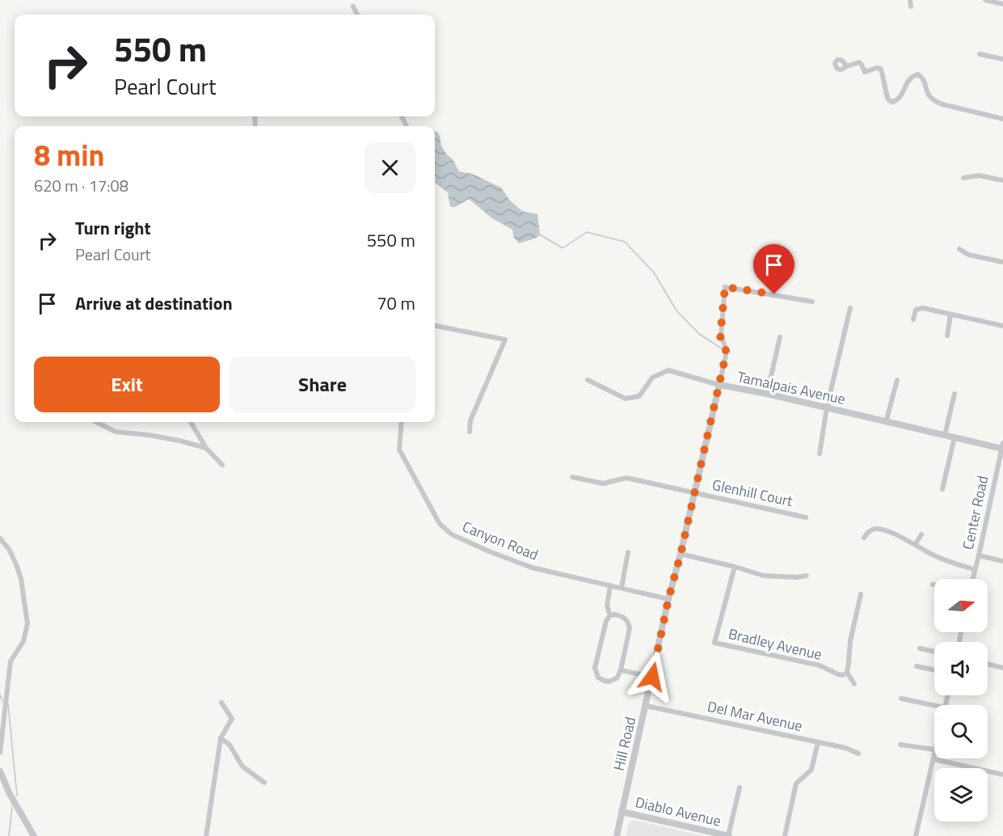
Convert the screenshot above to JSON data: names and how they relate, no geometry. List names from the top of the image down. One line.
{"streets":{"street":["Tamalpais Avenue","Glenhill Court","Center Road","Canyon Road","Bradley Avenue","Del Mar Avenue","Hill Road","Diablo Avenue"]},"crossings":[["Tamalpais Avenue","Center Road"],["Tamalpais Avenue","Hill Road"],["Glenhill Court","Hill Road"],["Canyon Road","Hill Road"],["Del Mar Avenue","Hill Road"],["Hill Road","Diablo Avenue"]],"north":"right","page":{"turn":["550 m","Pearl Court"],"heading":["8 min","620 m · 17:08"],"list":[{"name":"Turn right","note":"Pearl Court","value":"550 m"},{"name":"Arrive at destination","value":"70 m"}],"buttons":["Exit","Share"]}}
